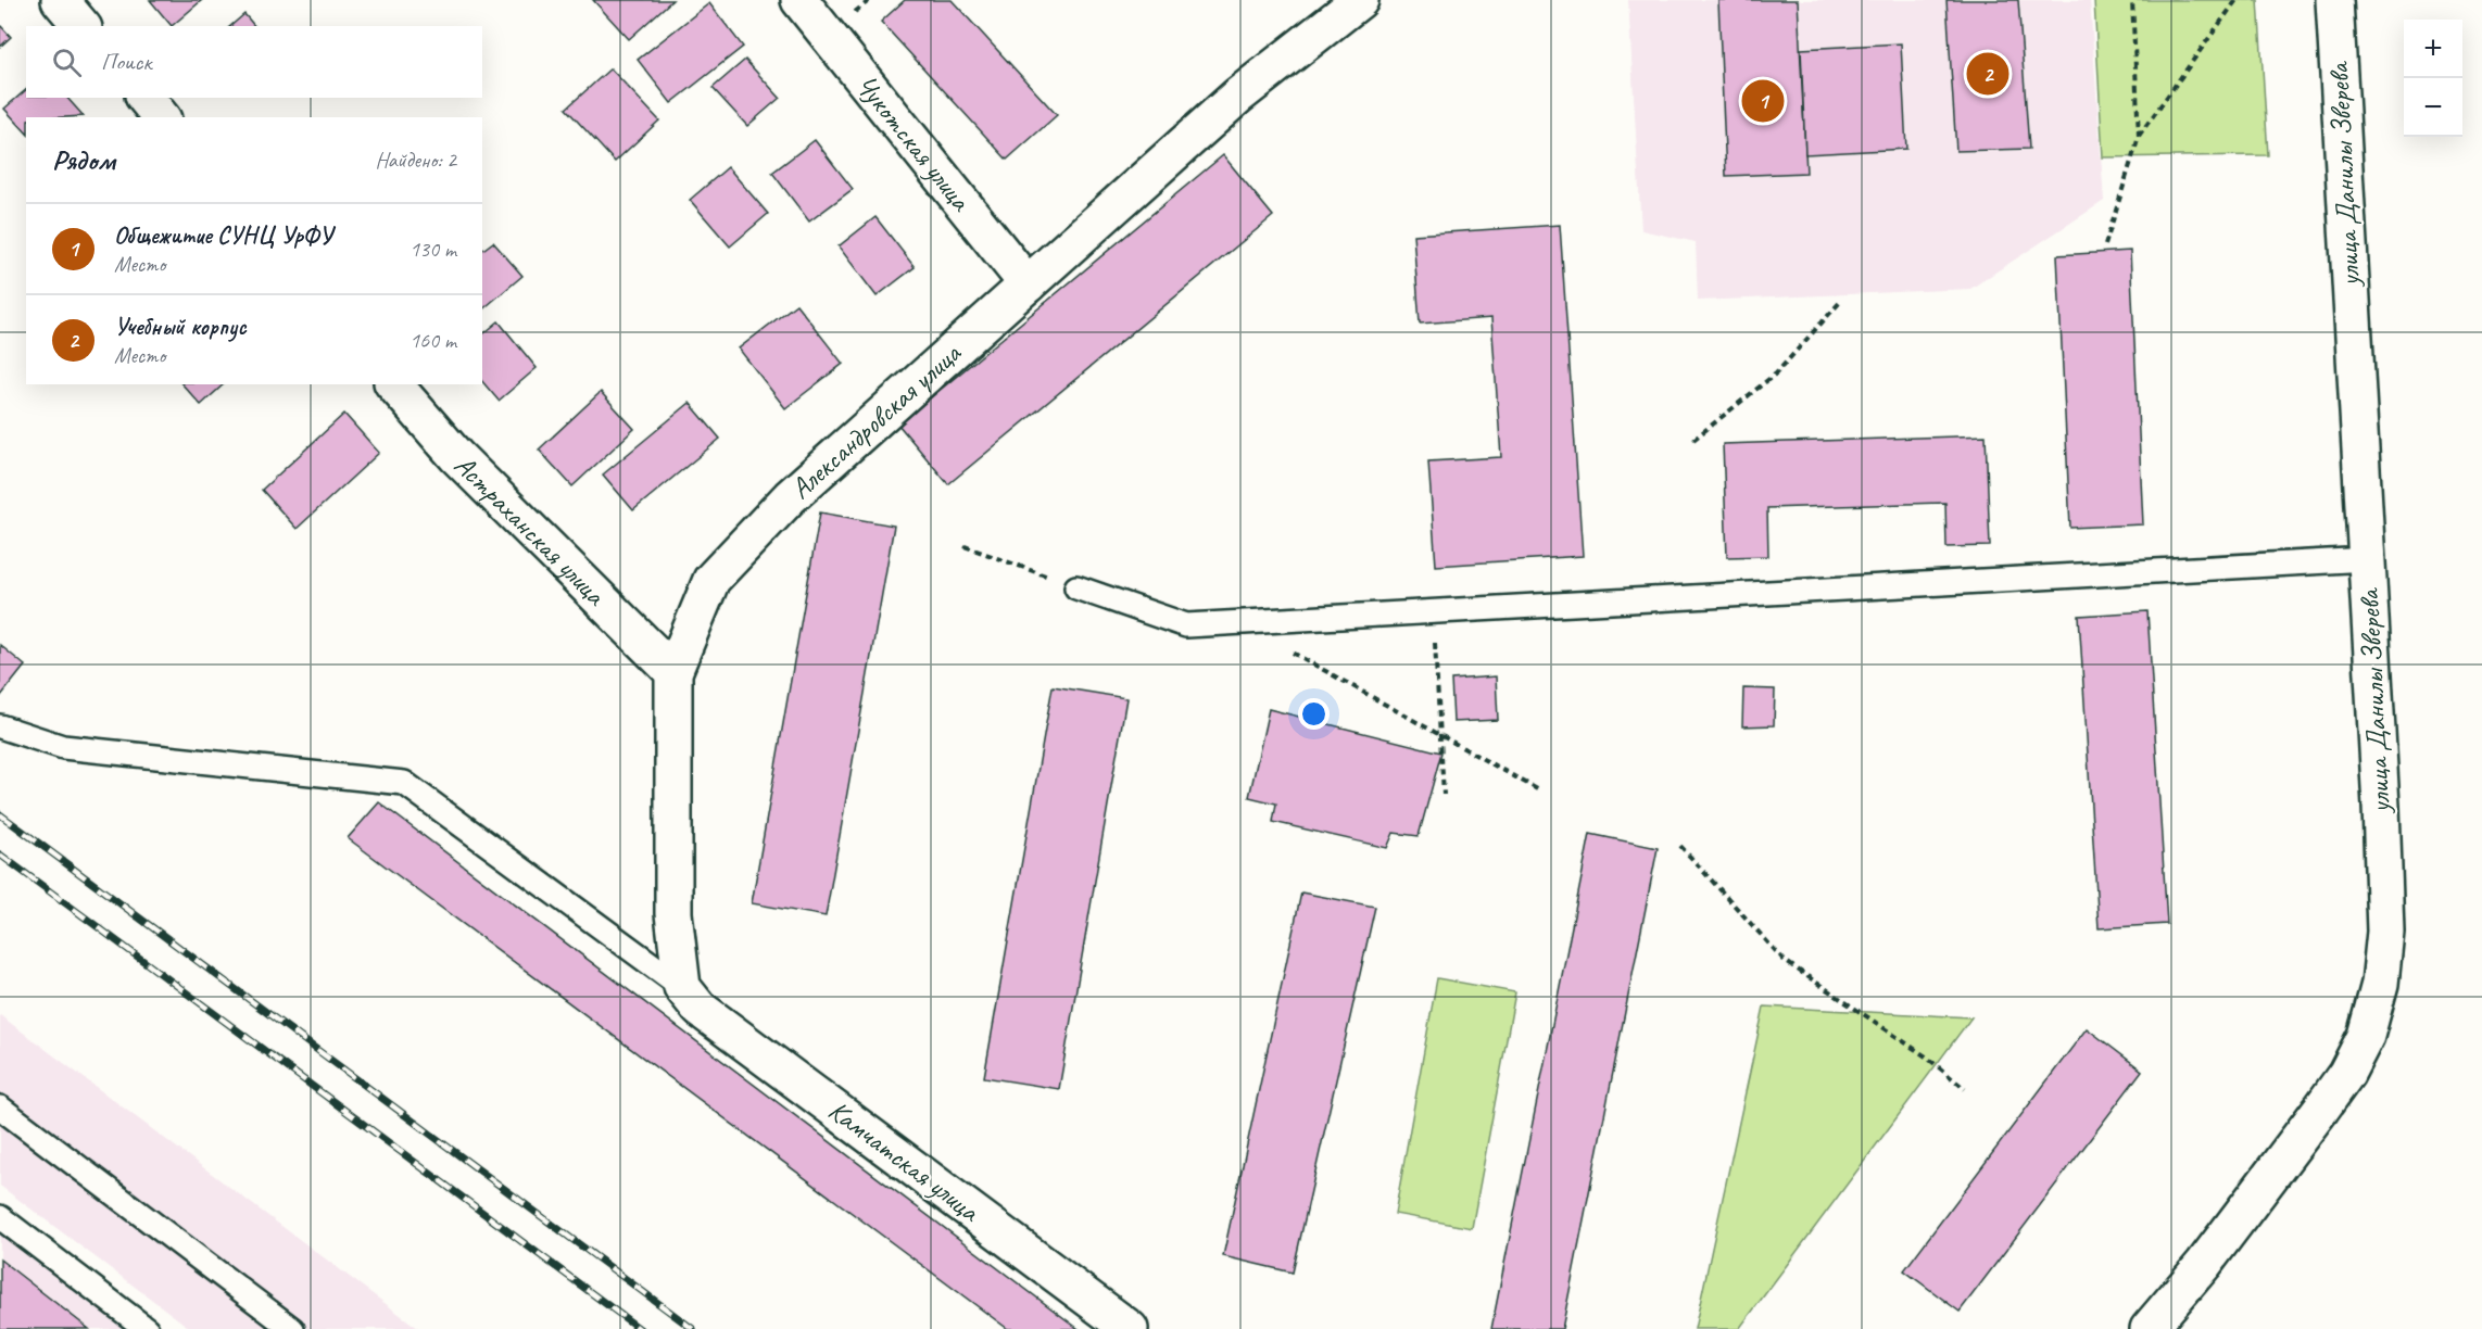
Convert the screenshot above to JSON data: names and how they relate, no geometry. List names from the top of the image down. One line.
{"streets":{"street":["Чукотская улица","улица Данилы Зверева","Александровская улица","Астраханская улица","Камчатская улица"]},"crossings":[["Чукотская улица","Александровская улица"],["Александровская улица","Астраханская улица"],["Александровская улица","Камчатская улица"]],"page":{"map_buttons":["+","−"],"search":"Поиск","pins":["2","1"],"heading":["Рядом","Найдено: 2"],"list":[{"mark":"1","name":"Общежитие СУНЦ УрФУ","note":"Место","value":"130 m"},{"mark":"2","name":"Учебный корпус","note":"Место","value":"160 m"}]}}
